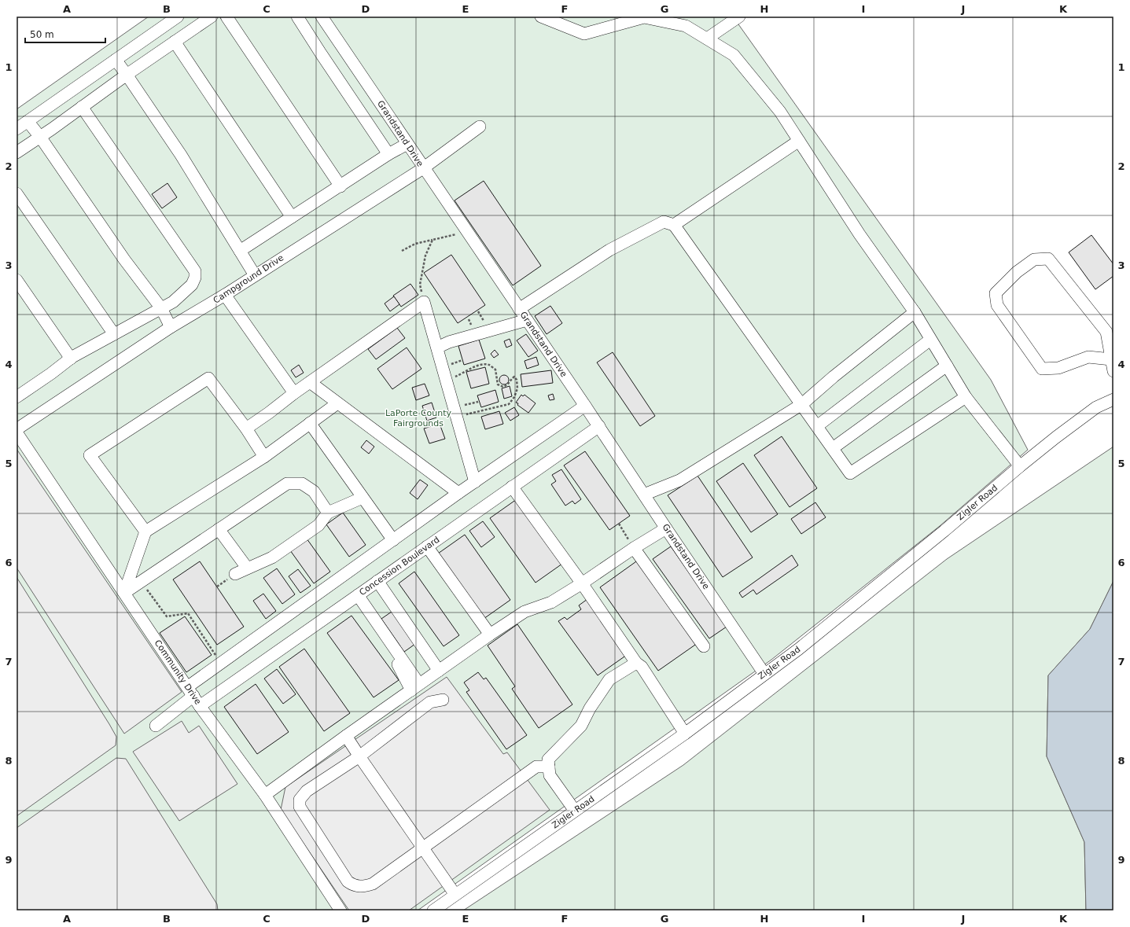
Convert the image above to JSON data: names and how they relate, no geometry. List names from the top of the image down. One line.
{"streets":{"street":["Grandstand Drive","Campground Drive","Zigler Road","Concession Boulevard","Community Drive"]},"crossings":[["Grandstand Drive","Campground Drive"],["Grandstand Drive","Zigler Road"],["Grandstand Drive","Concession Boulevard"],["Concession Boulevard","Community Drive"]],"parks":["LaPorte County Fairgrounds"],"scale_bar":"50 m","grid":{"columns":["A","B","C","D","E","F","G","H","I","J","K"],"rows":["1","2","3","4","5","6","7","8","9"]}}
